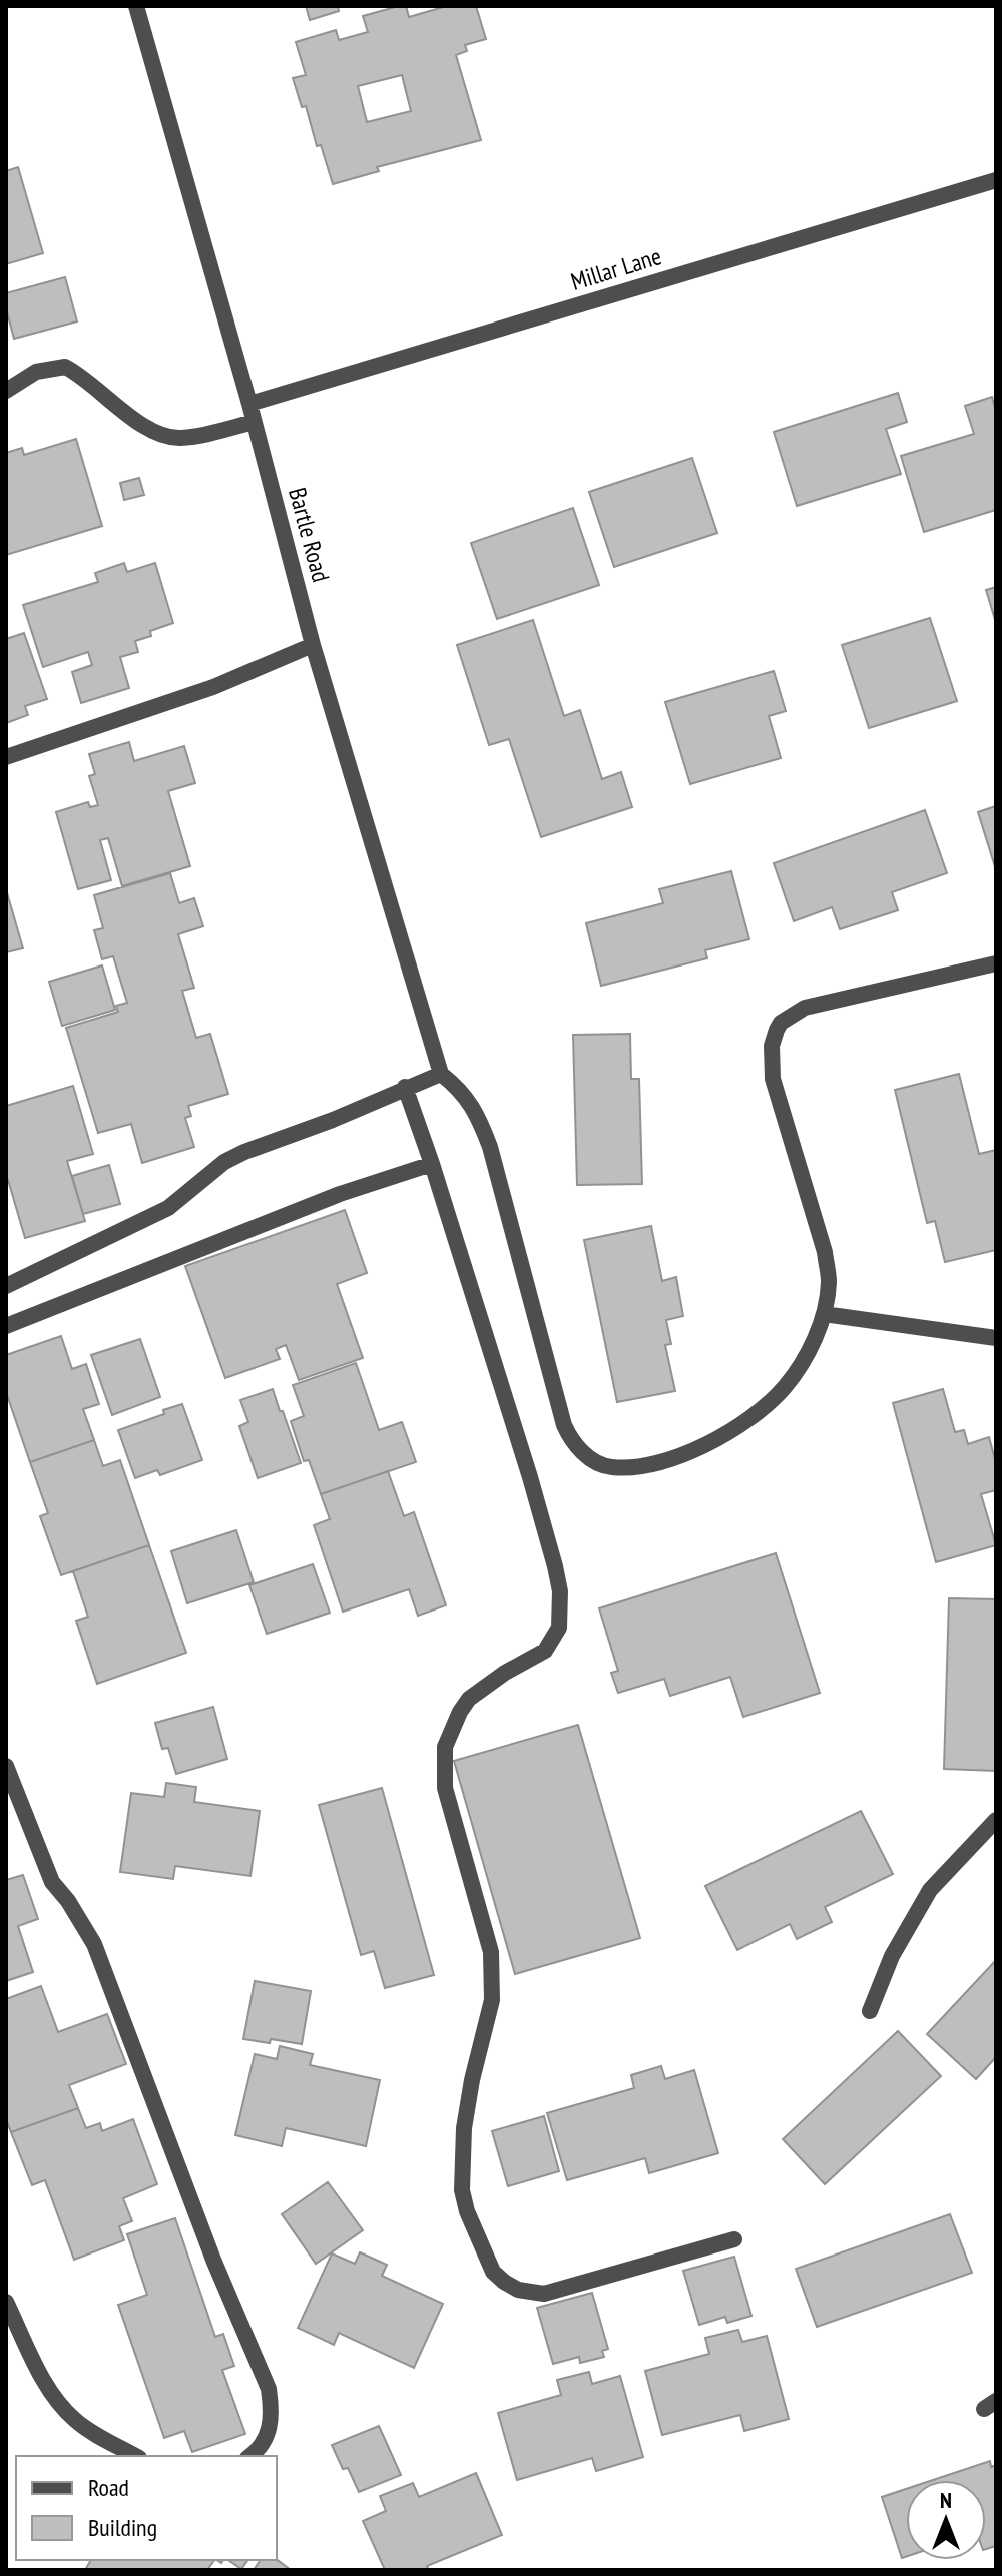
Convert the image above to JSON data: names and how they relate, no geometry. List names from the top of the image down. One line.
{"streets":{"street":["Millar Lane","Bartle Road"]},"crossings":[["Millar Lane","Bartle Road"]],"legend":["Road","Building"],"north":"top"}
